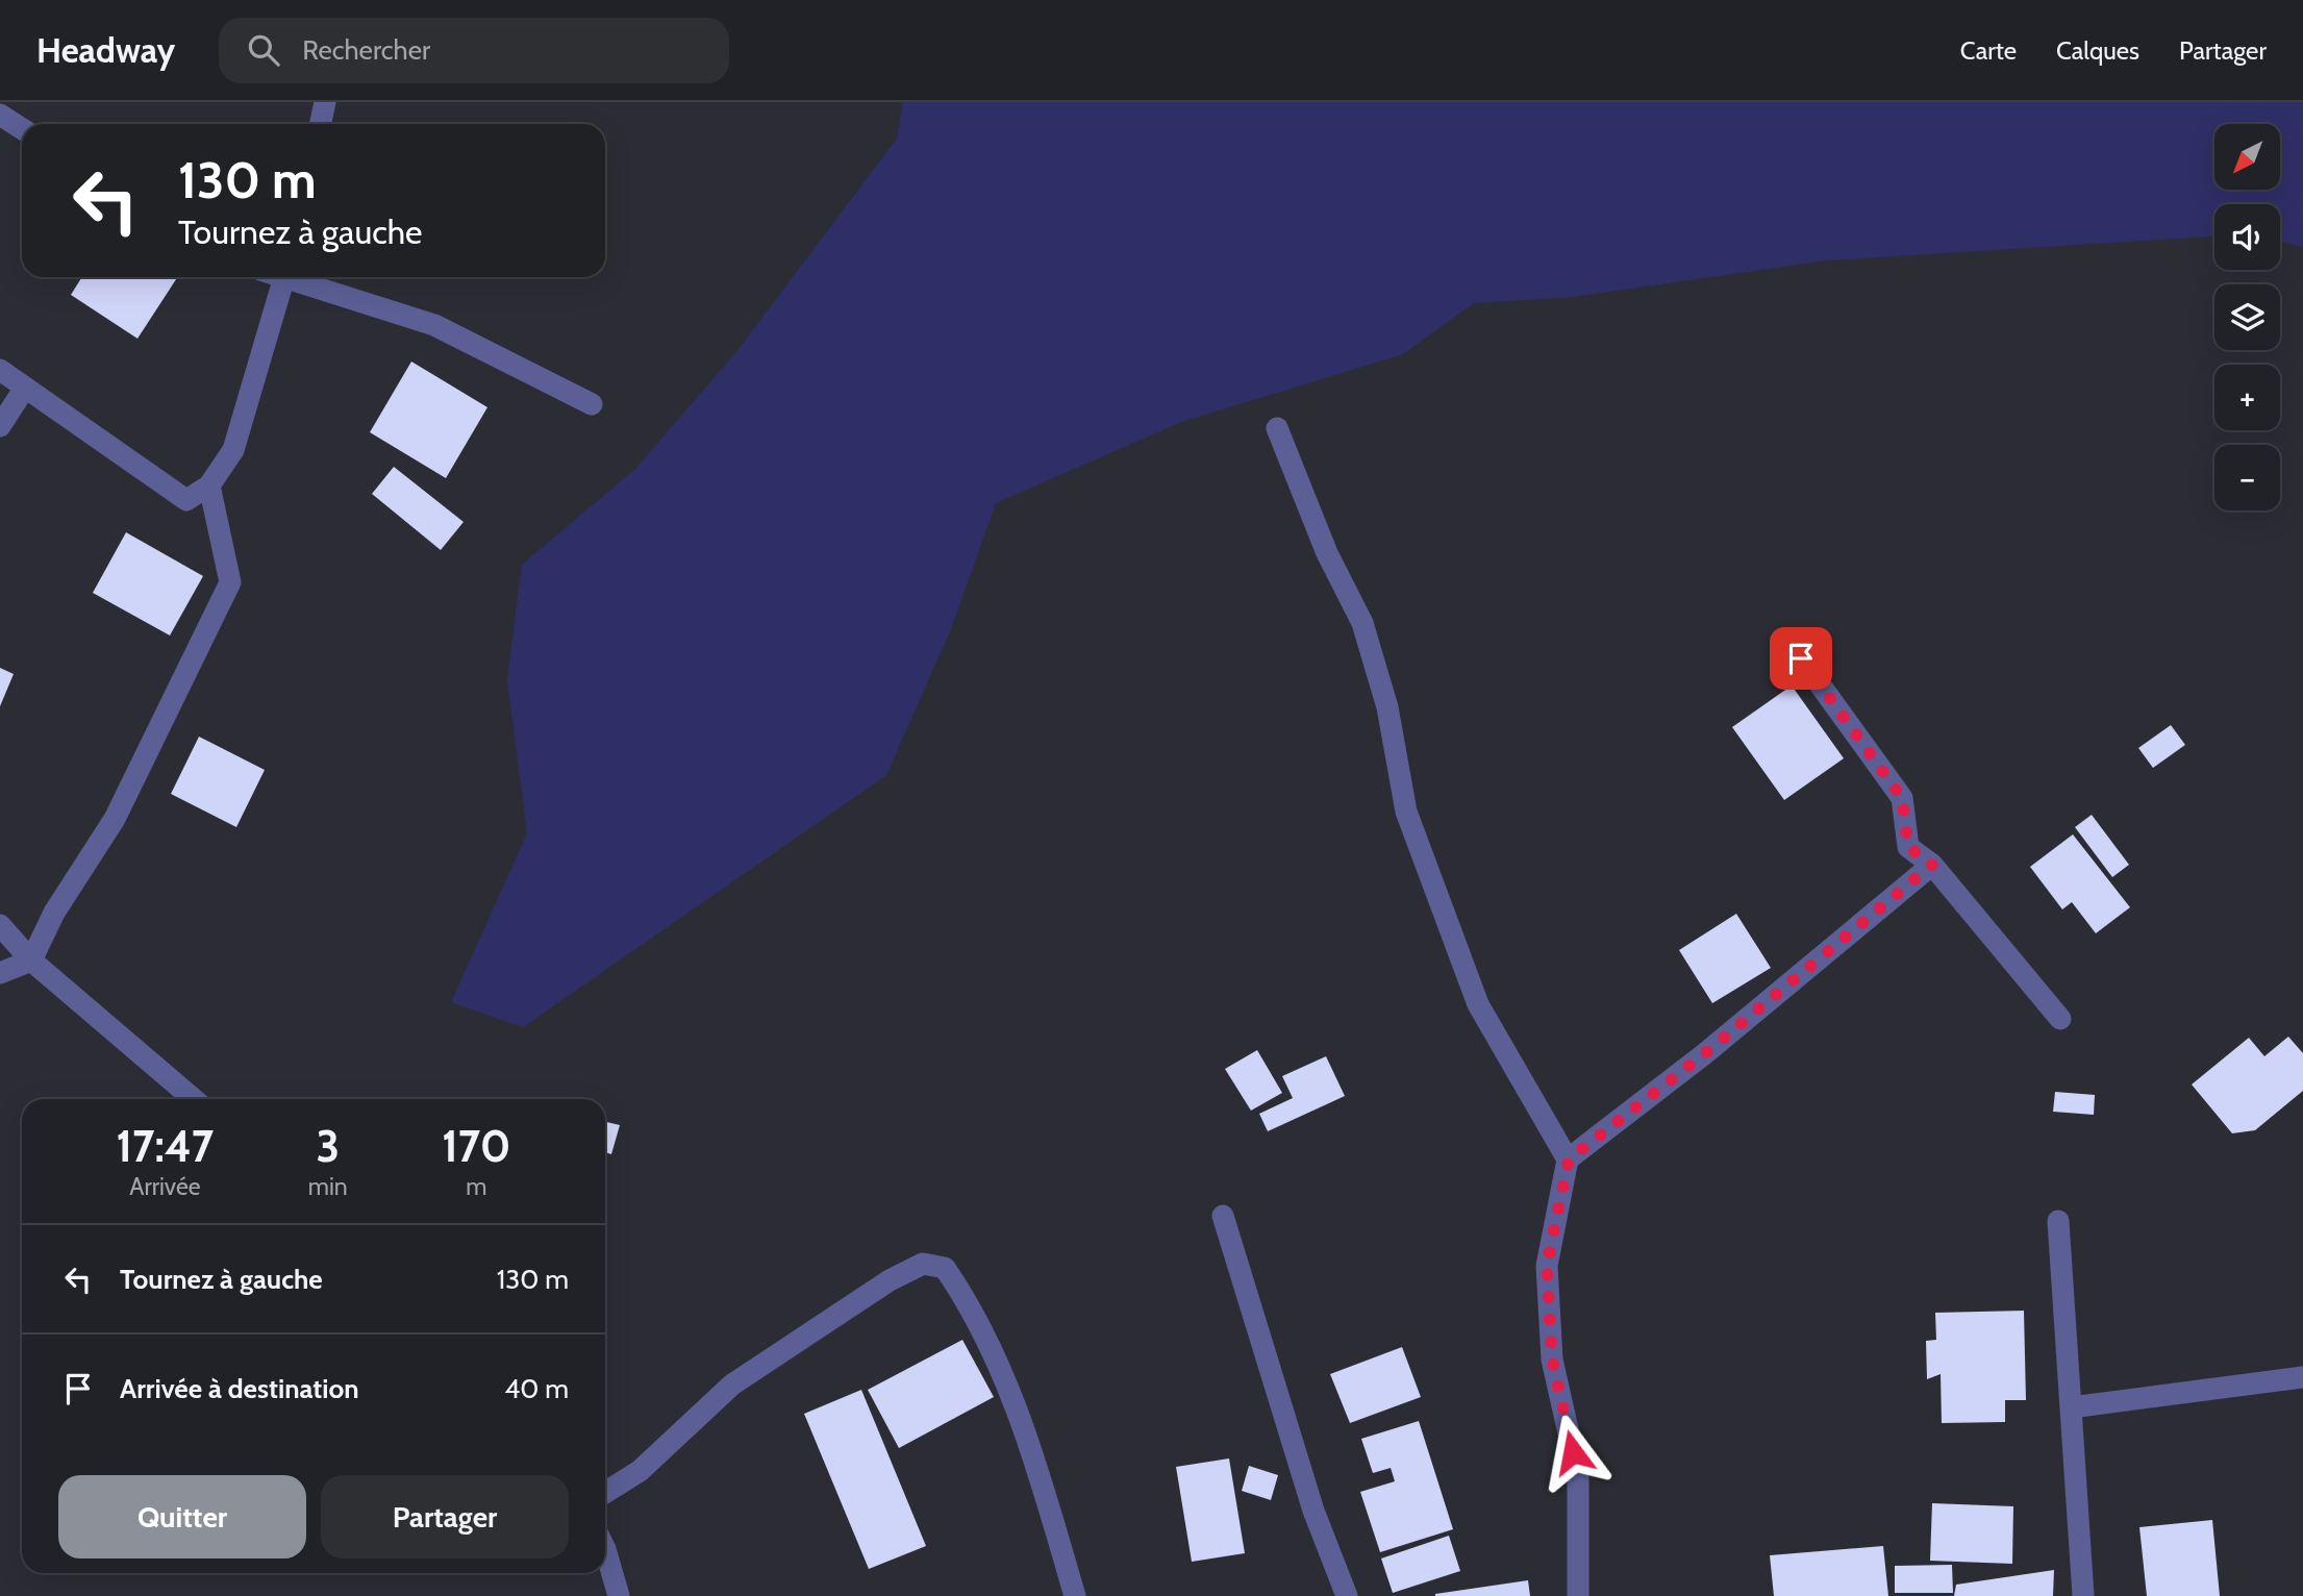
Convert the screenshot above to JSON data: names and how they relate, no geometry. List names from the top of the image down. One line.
{"north":"bottom left","page":{"header":"Headway","search":"Rechercher","nav":["Carte","Calques","Partager"],"map_buttons":["+","−"],"turn":["130 m","Tournez à gauche"],"eta":["17:47","Arrivée","3","min","170","m"],"list":[{"name":"Tournez à gauche","value":"130 m"},{"name":"Arrivée à destination","value":"40 m"}],"buttons":["Quitter","Partager"]}}
